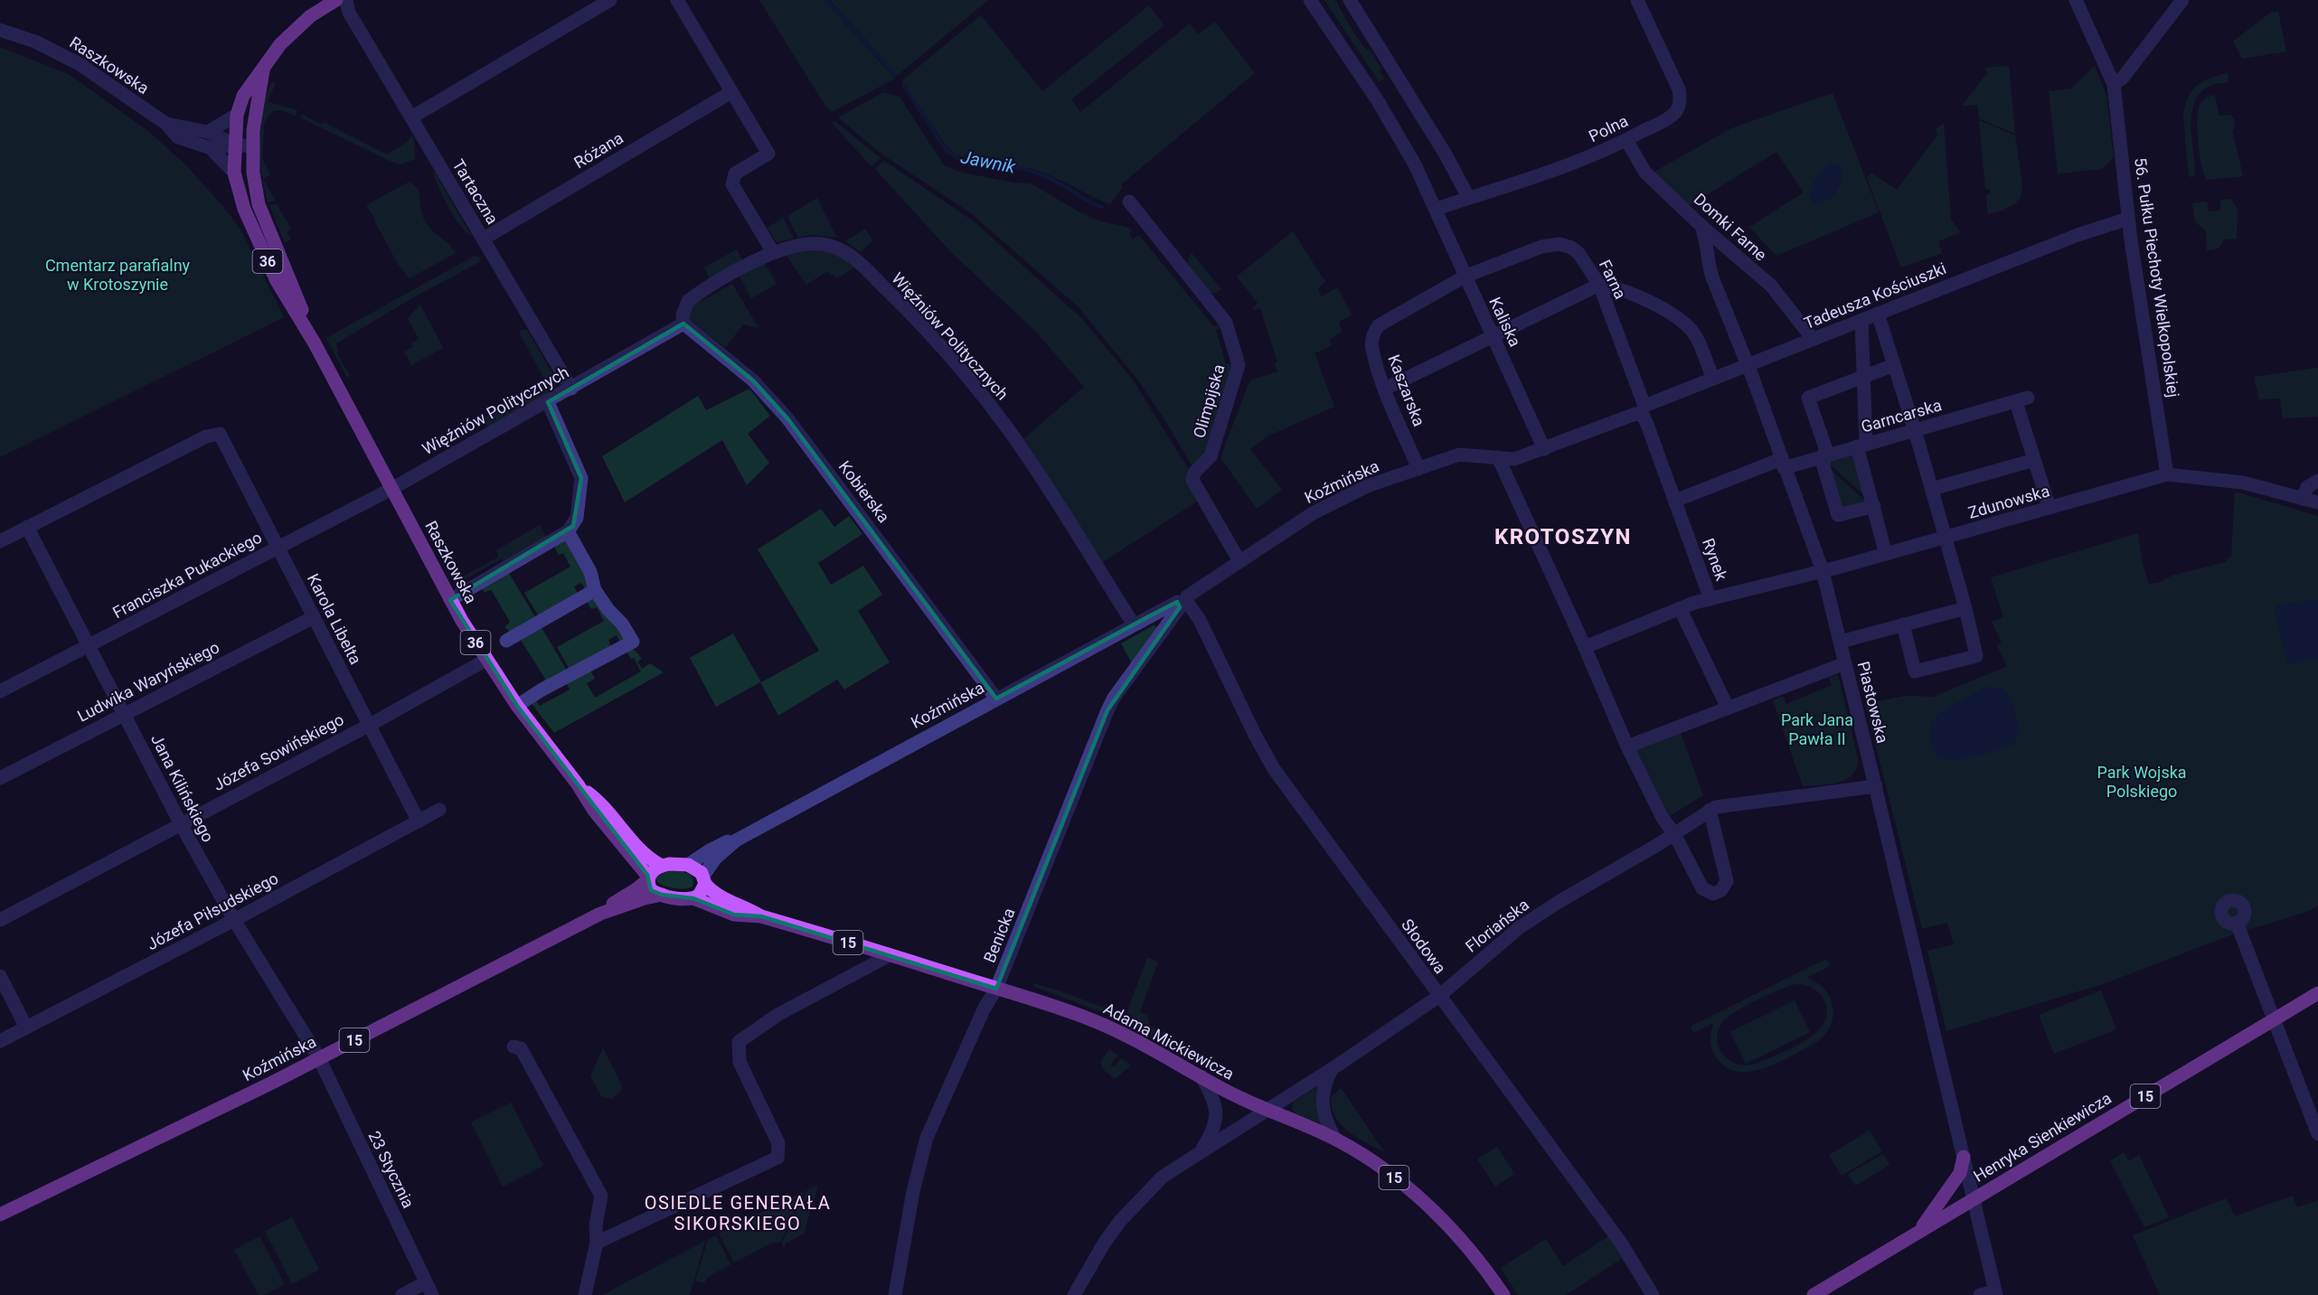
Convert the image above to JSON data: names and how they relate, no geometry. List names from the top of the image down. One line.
{"streets":{"main road":["Raszkowska","36","Koźmińska","15","Adama Mickiewicza","Henryka Sienkiewicza"],"street":["Polna","Różana","Tartaczna","Domki Farne","56. Pułku Piechoty Wielkopolskiej","Farna","Tadeusza Kościuszki","Kaliska","Więźniów Politycznych","Kaszarska","Olimpijska","Garncarska","Kobierska","Zdunowska","Rynek","Franciszka Pukackiego","Karola Libelta","Ludwika Waryńskiego","Piastowska","Józefa Sowińskiego","Jana Kilińskiego","Józefa Piłsudskiego","Floriańska","Benicka","Słodowa","23 Stycznia"]},"crossings":[["Raszkowska","36"],["Raszkowska","Więźniów Politycznych"],["Raszkowska","Koźmińska"],["Raszkowska","Franciszka Pukackiego"],["Raszkowska","Józefa Sowińskiego"],["Raszkowska","15"],["Raszkowska","Adama Mickiewicza"],["Polna","Domki Farne"],["Polna","Kaliska"],["Różana","Tartaczna"],["Tartaczna","36"],["Tartaczna","Więźniów Politycznych"],["Domki Farne","Tadeusza Kościuszki"],["Domki Farne","Piastowska"],["56. Pułku Piechoty Wielkopolskiej","Tadeusza Kościuszki"],["56. Pułku Piechoty Wielkopolskiej","Zdunowska"],["Farna","Tadeusza Kościuszki"],["Farna","Kaliska"],["Farna","Kaszarska"],["Farna","Rynek"],["Tadeusza Kościuszki","Rynek"],["Tadeusza Kościuszki","Piastowska"],["Kaliska","Kaszarska"],["Więźniów Politycznych","Koźmińska"],["Więźniów Politycznych","Kobierska"],["Więźniów Politycznych","Franciszka Pukackiego"],["Kaszarska","Koźmińska"],["Olimpijska","Koźmińska"],["Garncarska","Rynek"],["Garncarska","Piastowska"],["Koźmińska","Kobierska"],["Koźmińska","Jana Kilińskiego"],["Koźmińska","Benicka"],["Koźmińska","15"],["Koźmińska","Słodowa"],["Koźmińska","Adama Mickiewicza"],["Koźmińska","23 Stycznia"],["Zdunowska","Rynek"],["Zdunowska","Piastowska"],["Franciszka Pukackiego","Karola Libelta"],["Franciszka Pukackiego","Jana Kilińskiego"],["Karola Libelta","Ludwika Waryńskiego"],["Karola Libelta","Józefa Sowińskiego"],["Karola Libelta","Jana Kilińskiego"],["Karola Libelta","Józefa Piłsudskiego"],["Ludwika Waryńskiego","Jana Kilińskiego"],["Piastowska","Floriańska"],["Piastowska","Henryka Sienkiewicza"],["Józefa Sowińskiego","Jana Kilińskiego"],["Jana Kilińskiego","Józefa Piłsudskiego"],["Jana Kilińskiego","23 Stycznia"],["Floriańska","Słodowa"],["Floriańska","Adama Mickiewicza"],["Benicka","Słodowa"],["Benicka","Adama Mickiewicza"],["15","Adama Mickiewicza"]],"districts":["KROTOSZYN","OSIEDLE GENERAŁA SIKORSKIEGO"],"water":["Jawnik"],"parks":["Cmentarz parafialny w Krotoszynie","Park Jana Pawła II","Park Wojska Polskiego"]}
